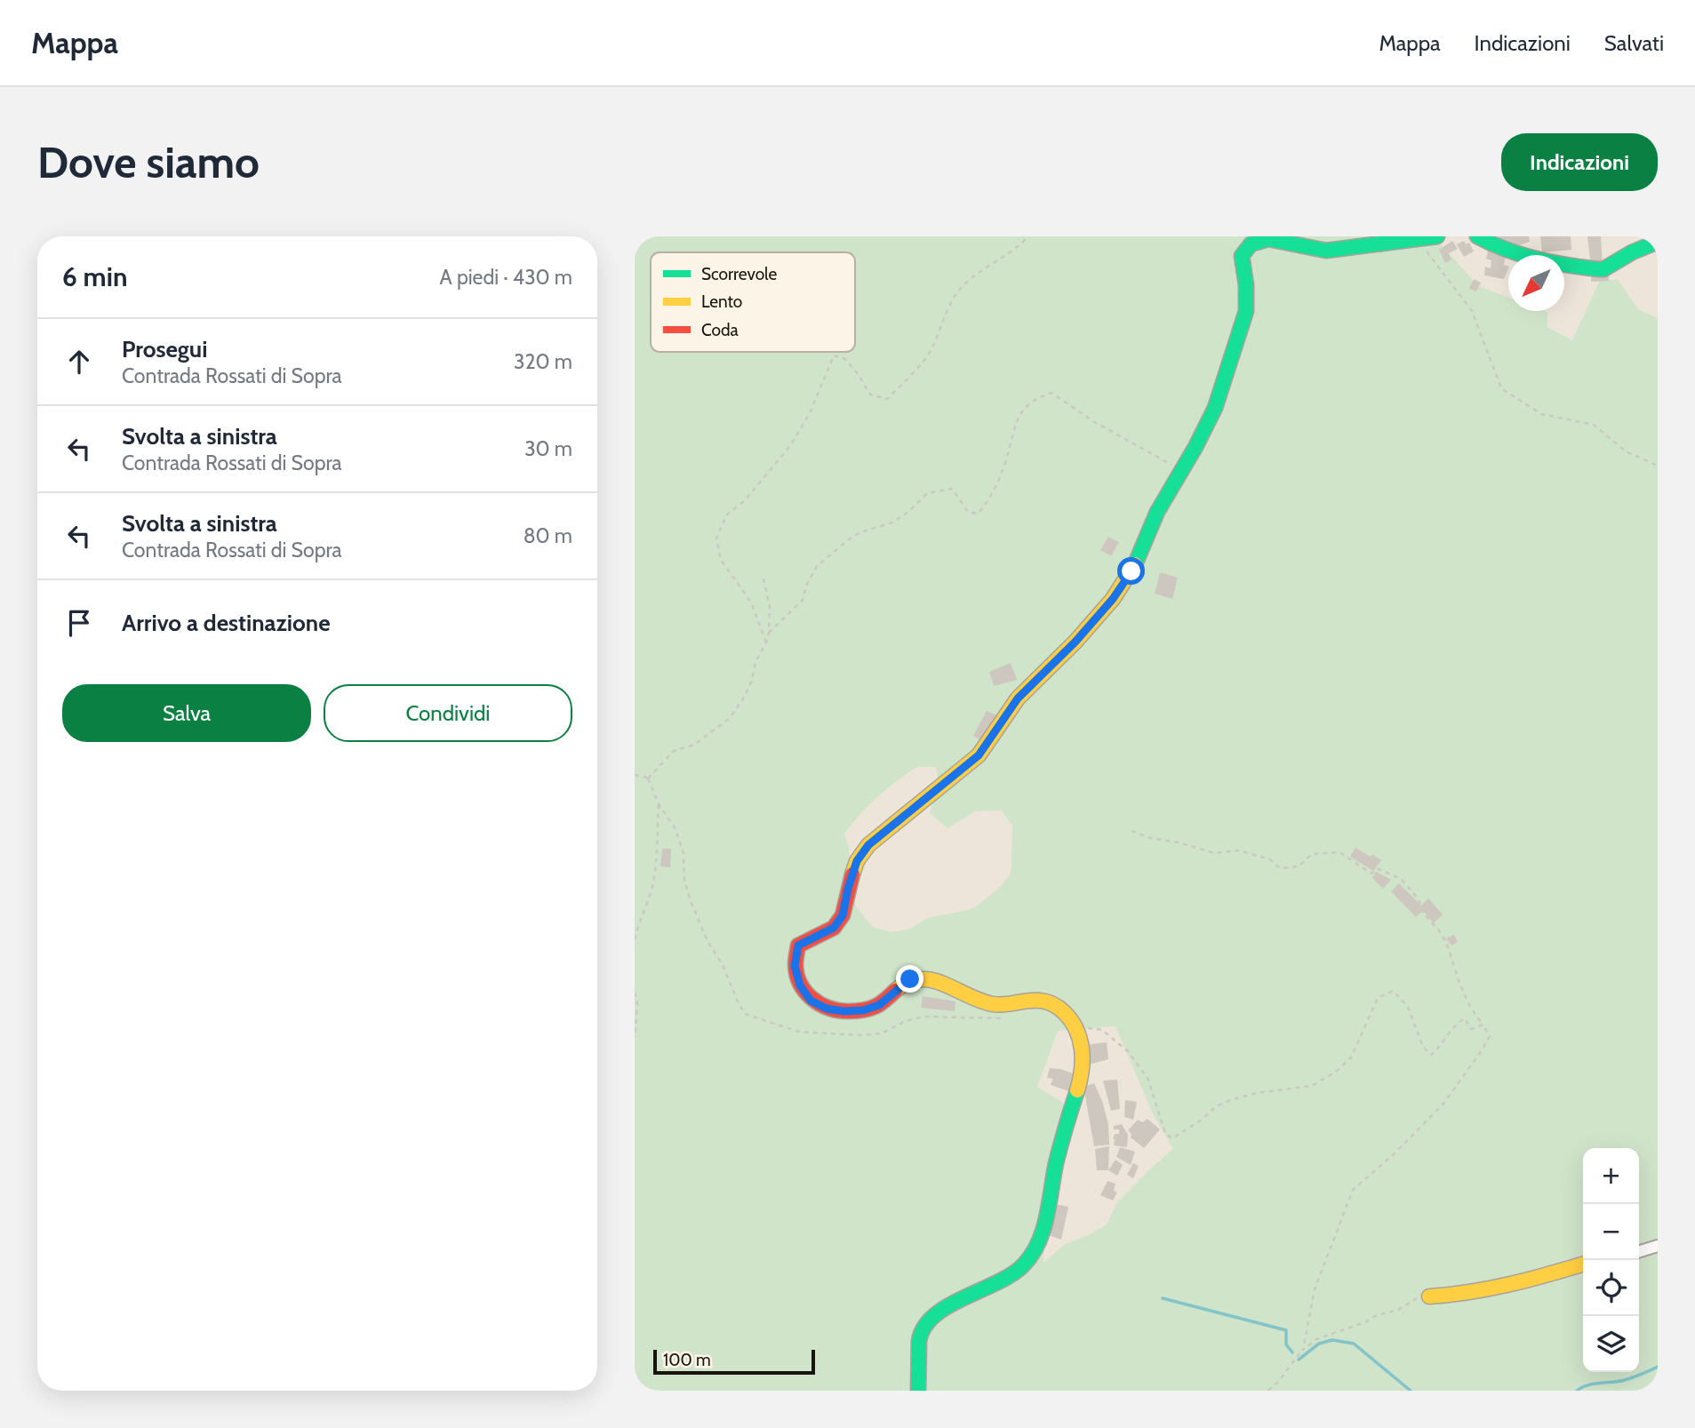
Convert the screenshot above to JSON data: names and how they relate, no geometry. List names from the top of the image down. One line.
{"legend":["Scorrevole","Lento","Coda"],"scale_bar":"100 m","north":"bottom left","page":{"header":"Mappa","nav":["Mappa","Indicazioni","Salvati"],"buttons":["Indicazioni",["Salva","Condividi"]],"title":"Dove siamo","heading":["6 min","A piedi · 430 m"],"list":[["Prosegui","Contrada Rossati di Sopra","320 m"],["Svolta a sinistra","Contrada Rossati di Sopra","30 m"],["Svolta a sinistra","Contrada Rossati di Sopra","80 m"],"Arrivo a destinazione"],"map_buttons":["+","−"],"scale":"100 m"}}
